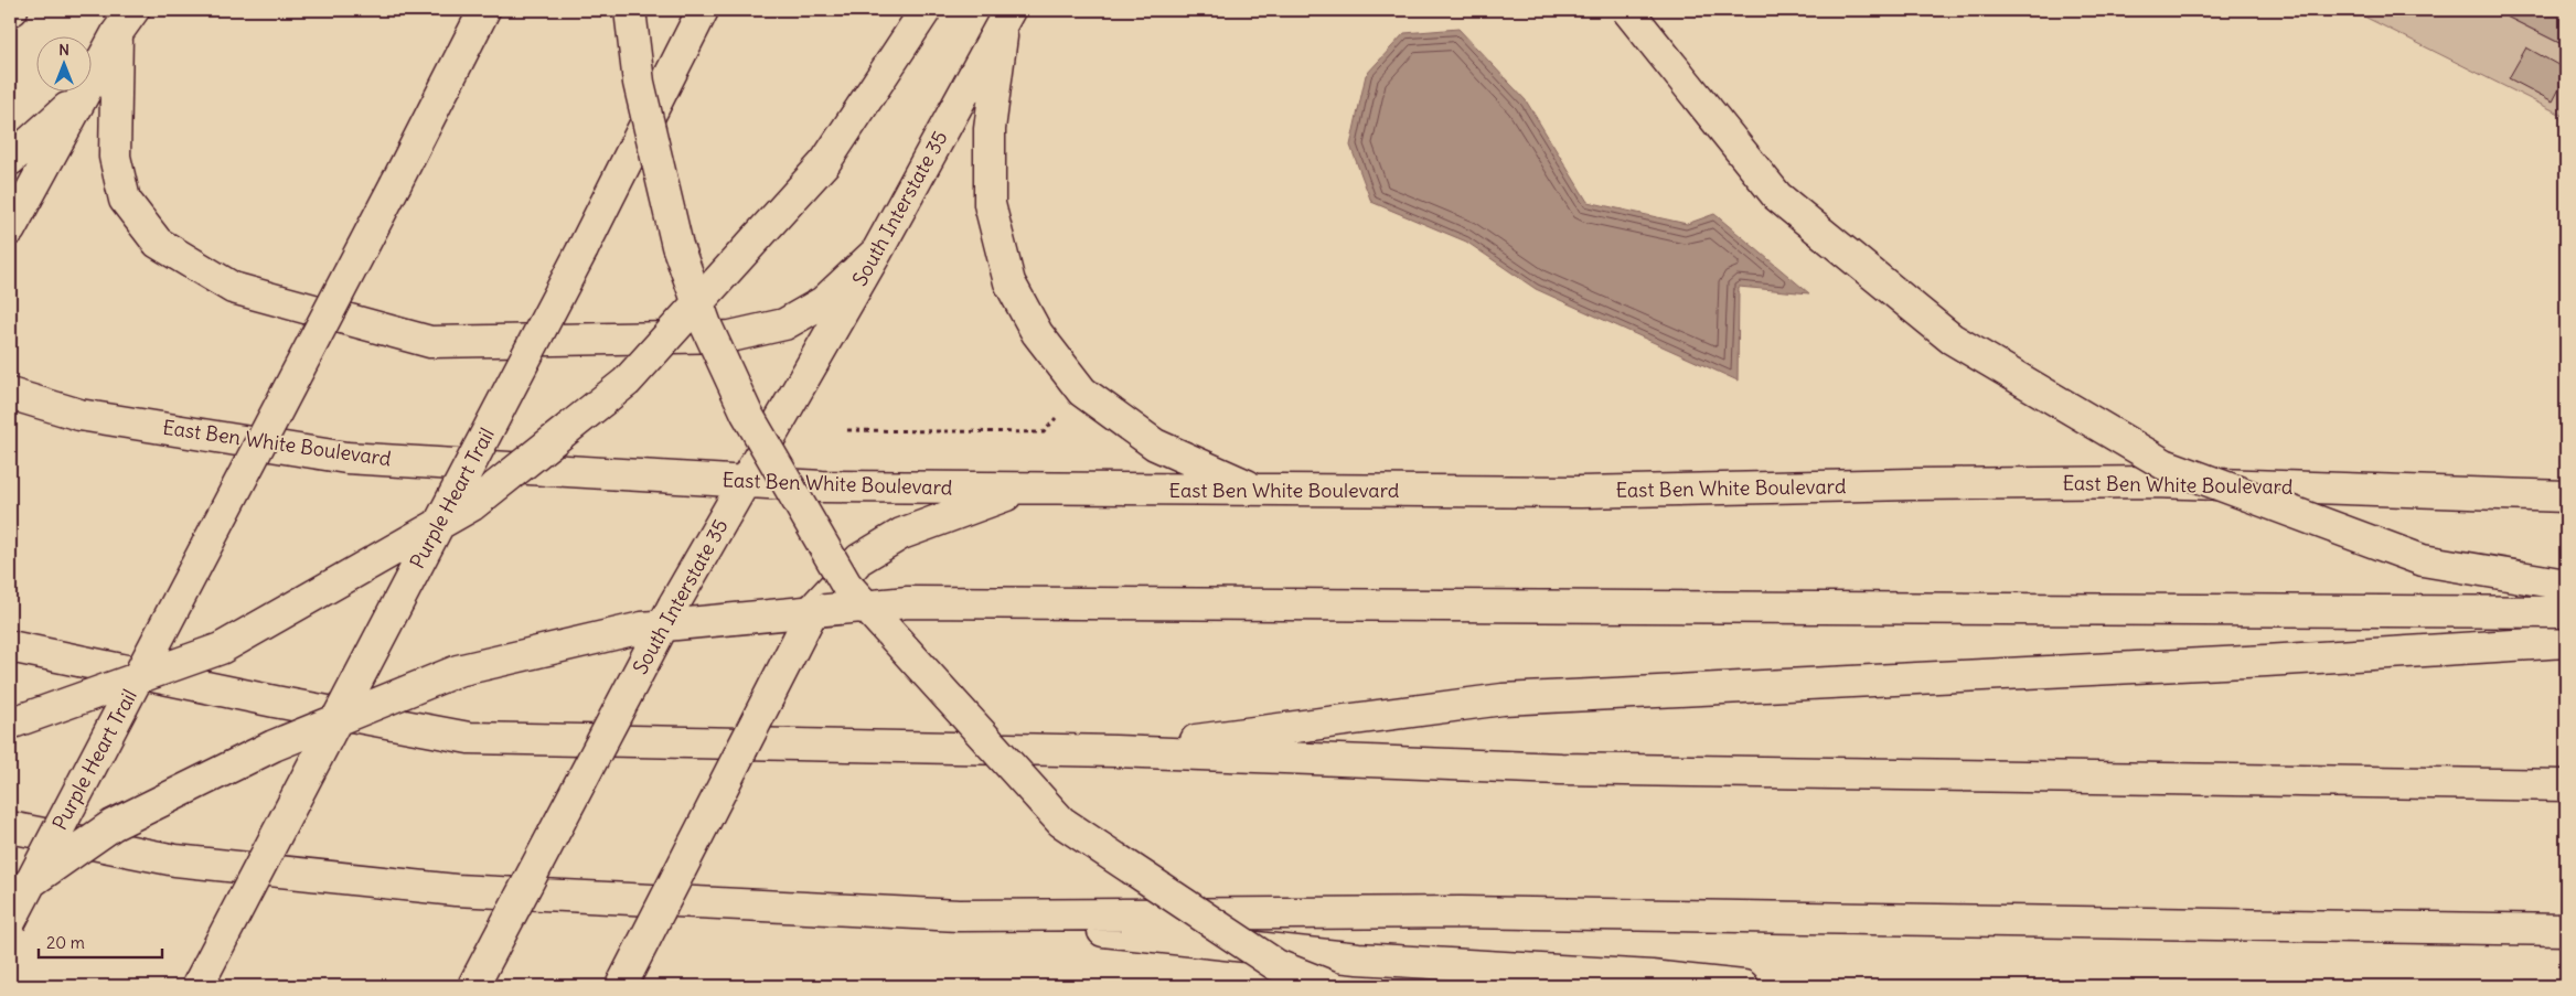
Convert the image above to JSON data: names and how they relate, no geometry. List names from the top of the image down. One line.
{"streets":{"main road":["South Interstate 35","East Ben White Boulevard","Purple Heart Trail"]},"crossings":[["South Interstate 35","East Ben White Boulevard"]],"scale_bar":"20 m","north":"top"}
